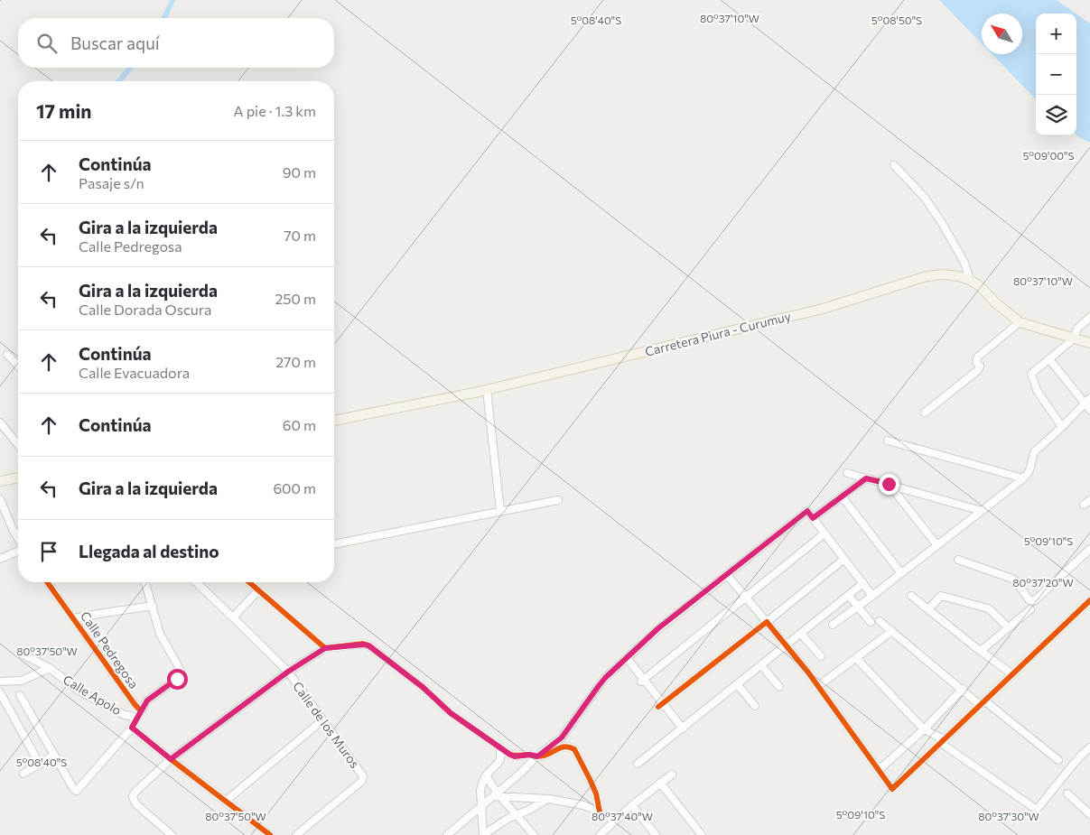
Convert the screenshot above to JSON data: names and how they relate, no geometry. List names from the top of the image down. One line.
{"streets":{"main road":["Carretera Piura - Curumuy"],"street":["Calle Pedregosa","Calle Apolo","Calle de los Muros"]},"north":"top left","page":{"map_buttons":["+","−"],"search":"Buscar aquí","heading":["17 min","A pie · 1.3 km"],"list":[["Continúa","Pasaje s/n","90 m"],["Gira a la izquierda","Calle Pedregosa","70 m"],["Gira a la izquierda","Calle Dorada Oscura","250 m"],["Continúa","Calle Evacuadora","270 m"],["Continúa","60 m"],["Gira a la izquierda","600 m"],"Llegada al destino"]},"coordinates":["80°37'10\"W","5°08'40\"S","5°08'50\"S","5°09'00\"S","5°09'10\"S","80°37'20\"W","80°37'50\"W","80°37'40\"W","80°37'30\"W"]}
